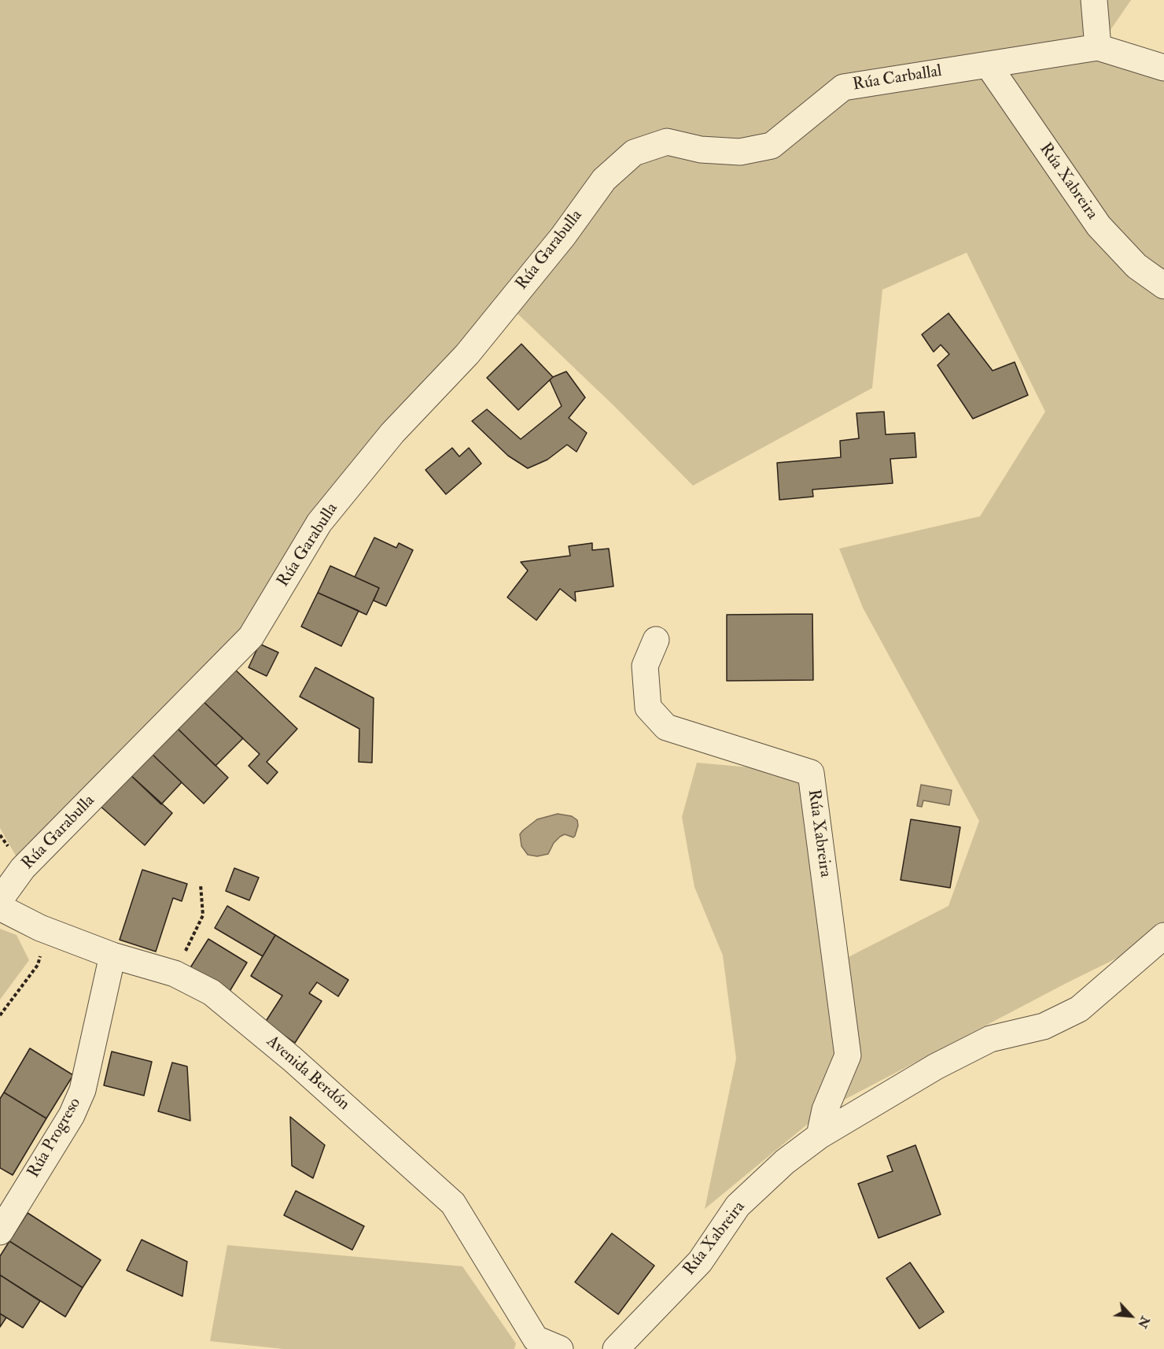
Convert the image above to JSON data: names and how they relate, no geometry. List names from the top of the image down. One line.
{"streets":{"street":["Rúa Carballal","Rúa Xabreira","Rúa Garabulla","Avenida Berdón","Rúa Progreso"]},"crossings":[["Rúa Carballal","Rúa Xabreira"],["Rúa Carballal","Rúa Garabulla"],["Avenida Berdón","Rúa Progreso"]],"north":"bottom right"}
